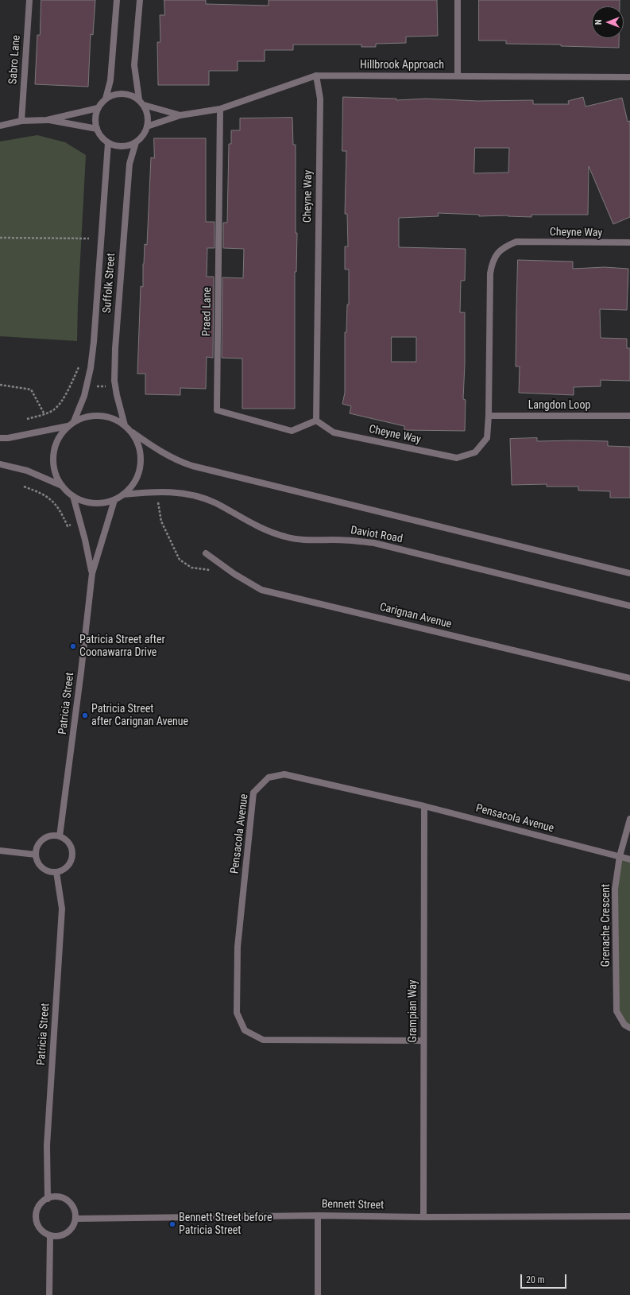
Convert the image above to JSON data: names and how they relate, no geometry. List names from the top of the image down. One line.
{"streets":{"street":["Sabro Lane","Hillbrook Approach","Cheyne Way","Suffolk Street","Praed Lane","Langdon Loop","Daviot Road","Carignan Avenue","Patricia Street","Pensacola Avenue","Grenache Crescent","Grampian Way","Bennett Street"]},"crossings":[["Hillbrook Approach","Cheyne Way"],["Hillbrook Approach","Suffolk Street"],["Hillbrook Approach","Praed Lane"],["Cheyne Way","Praed Lane"],["Cheyne Way","Langdon Loop"],["Suffolk Street","Daviot Road"],["Suffolk Street","Patricia Street"],["Daviot Road","Patricia Street"],["Patricia Street","Bennett Street"],["Pensacola Avenue","Grenache Crescent"],["Pensacola Avenue","Grampian Way"],["Grampian Way","Bennett Street"]],"places":["Patricia Street after Coonawarra Drive","Patricia Street after Carignan Avenue","Bennett Street before Patricia Street"],"scale_bar":"20 m","north":"left"}
